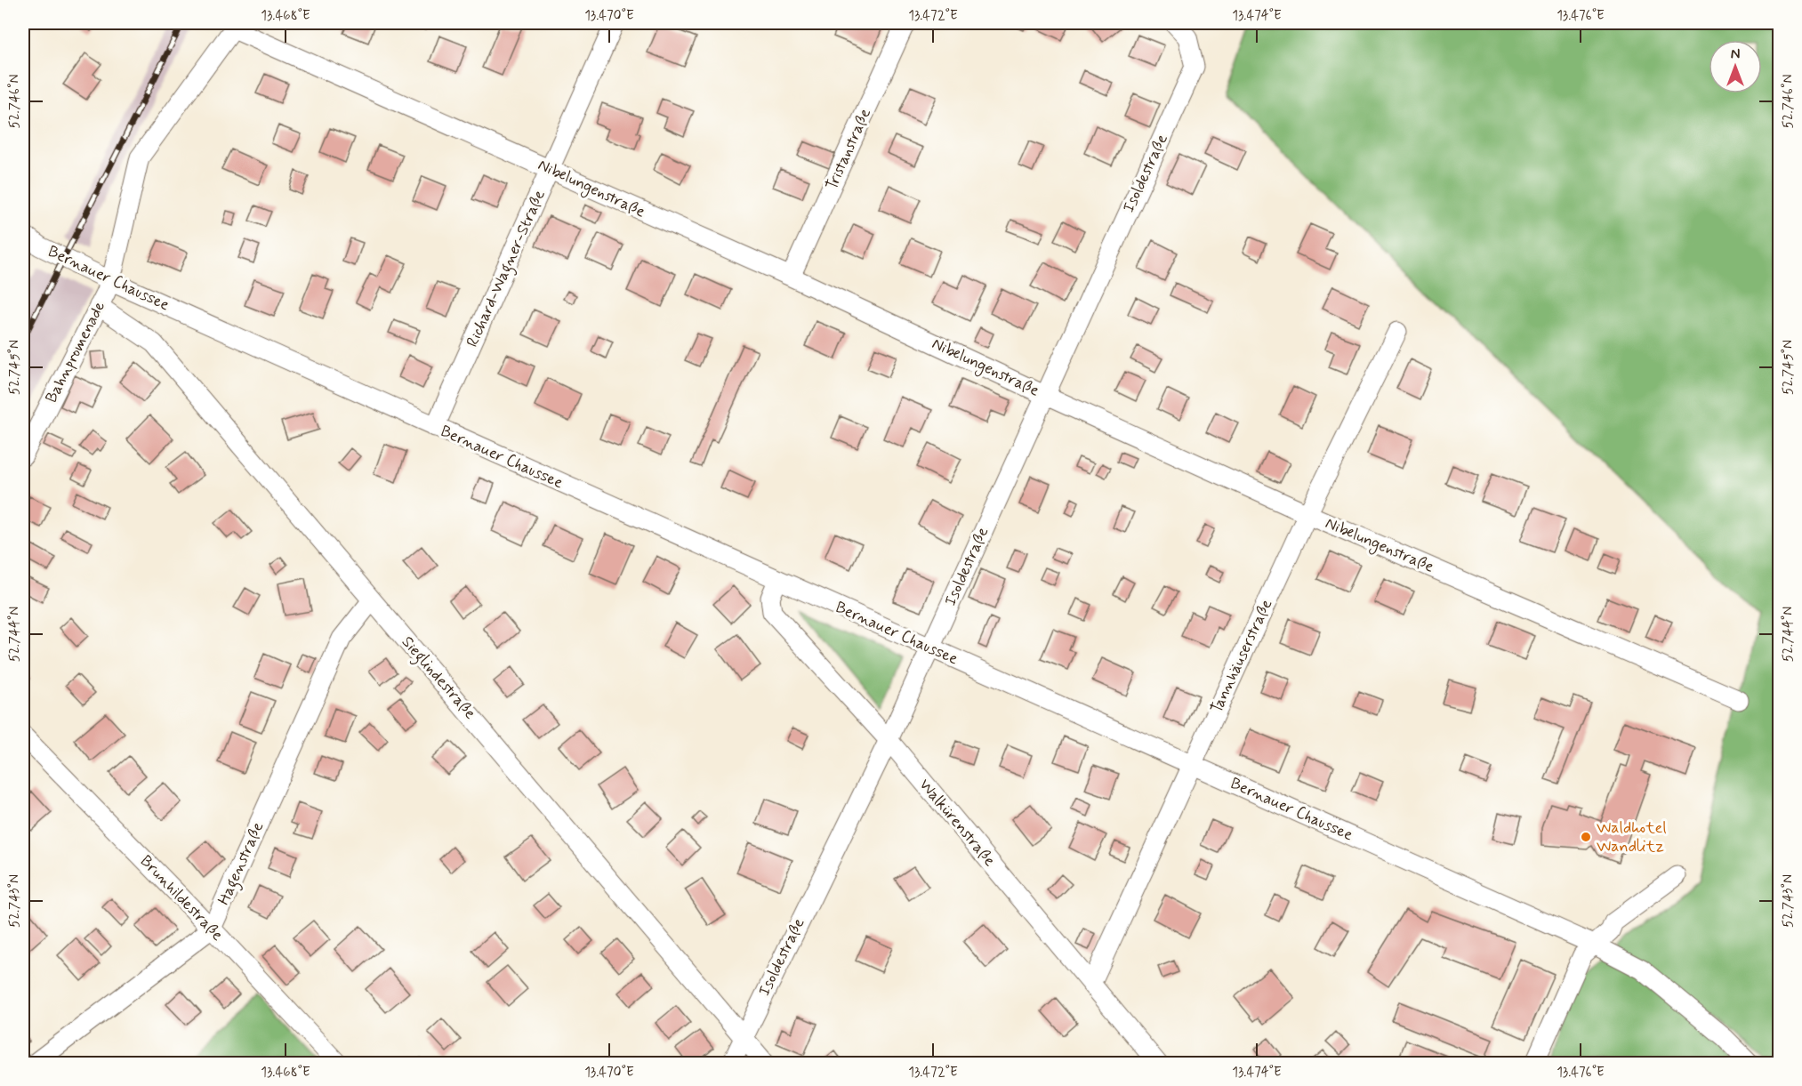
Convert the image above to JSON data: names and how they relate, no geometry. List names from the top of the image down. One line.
{"streets":{"street":["Tristanstraße","Isoldestraße","Nibelungenstraße","Richard-Wagner-Straße","Bernauer Chaussee","Bahnpromenade","Tannhäuserstraße","Sieglindestraße","Walkürenstraße","Hagenstraße","Brunhildestraße"]},"crossings":[["Tristanstraße","Nibelungenstraße"],["Isoldestraße","Nibelungenstraße"],["Isoldestraße","Bernauer Chaussee"],["Isoldestraße","Sieglindestraße"],["Isoldestraße","Walkürenstraße"],["Nibelungenstraße","Richard-Wagner-Straße"],["Nibelungenstraße","Bahnpromenade"],["Nibelungenstraße","Tannhäuserstraße"],["Richard-Wagner-Straße","Bernauer Chaussee"],["Bernauer Chaussee","Bahnpromenade"],["Bernauer Chaussee","Tannhäuserstraße"],["Bernauer Chaussee","Walkürenstraße"],["Bahnpromenade","Sieglindestraße"],["Tannhäuserstraße","Walkürenstraße"],["Sieglindestraße","Hagenstraße"],["Hagenstraße","Brunhildestraße"]],"places":["Waldhotel Wandlitz"],"north":"top","coordinates":["13.468°E","13.470°E","13.472°E","13.474°E","13.476°E","52.746°N","52.745°N","52.744°N","52.743°N"]}
